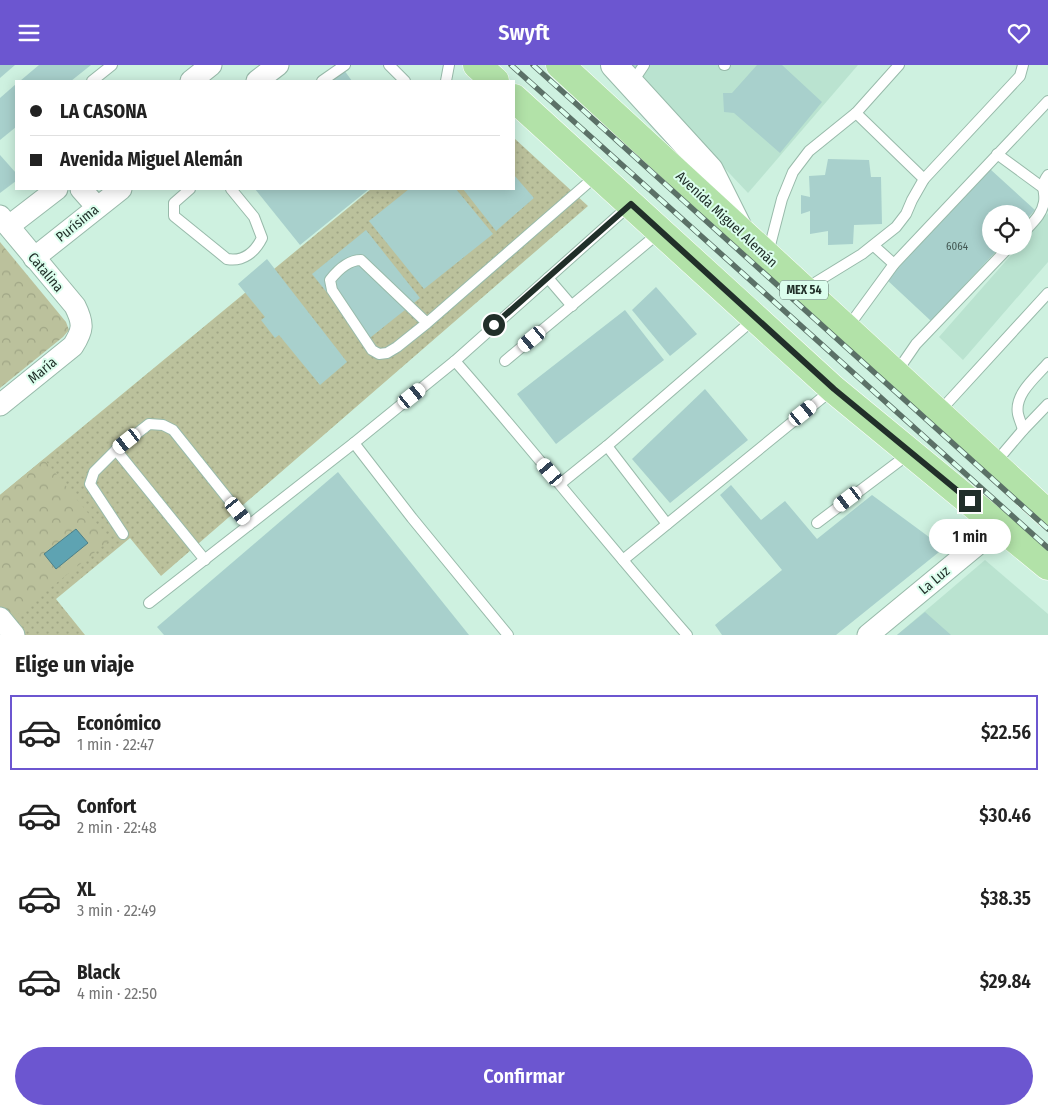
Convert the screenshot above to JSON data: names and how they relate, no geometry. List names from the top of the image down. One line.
{"streets":{"highway":["Avenida Miguel Alemán","MEX 54"],"street":["Purísima","Catalina","María","La Luz"]},"crossings":[["Purísima","Catalina"],["Catalina","María"]],"house_numbers":["6064"],"page":{"header":"Swyft","banner":["LA CASONA","Avenida Miguel Alemán"],"bubble":"1 min","heading":"Elige un viaje","list":[{"name":"Económico","note":"1 min · 22:47","value":"$22.56"},{"name":"Confort","note":"2 min · 22:48","value":"$30.46"},{"name":"XL","note":"3 min · 22:49","value":"$38.35"},{"name":"Black","note":"4 min · 22:50","value":"$29.84"}],"buttons":"Confirmar"}}
